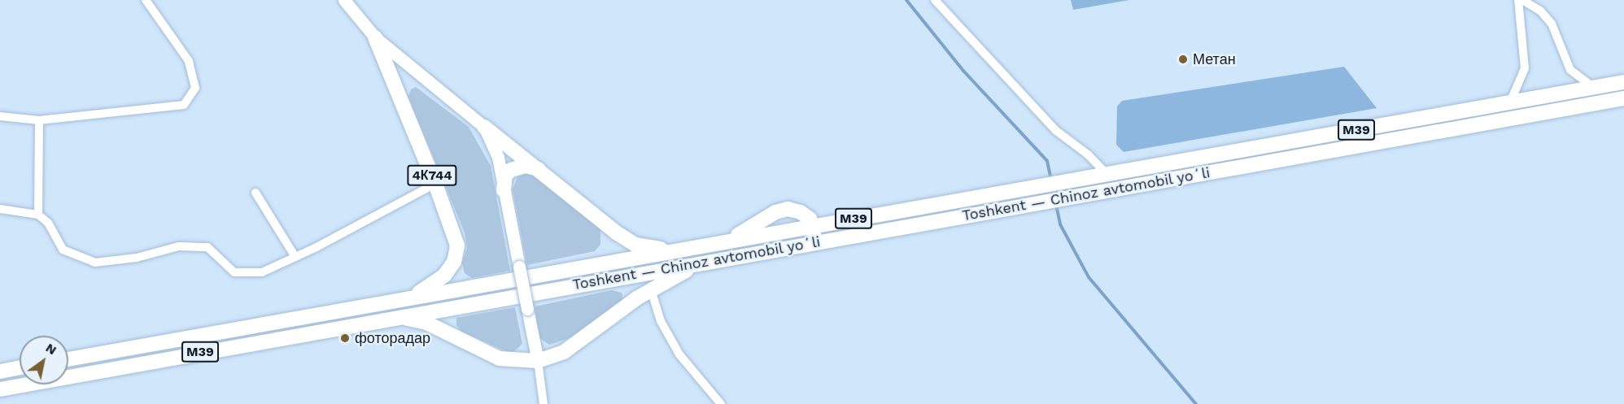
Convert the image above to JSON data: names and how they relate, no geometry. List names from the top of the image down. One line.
{"streets":{"highway":["M39","4К744","Toshkent — Chinoz avtomobil yoʻli"]},"crossings":[["4К744","Toshkent — Chinoz avtomobil yoʻli"]],"places":["Метан","фоторадар"],"north":"top right"}
